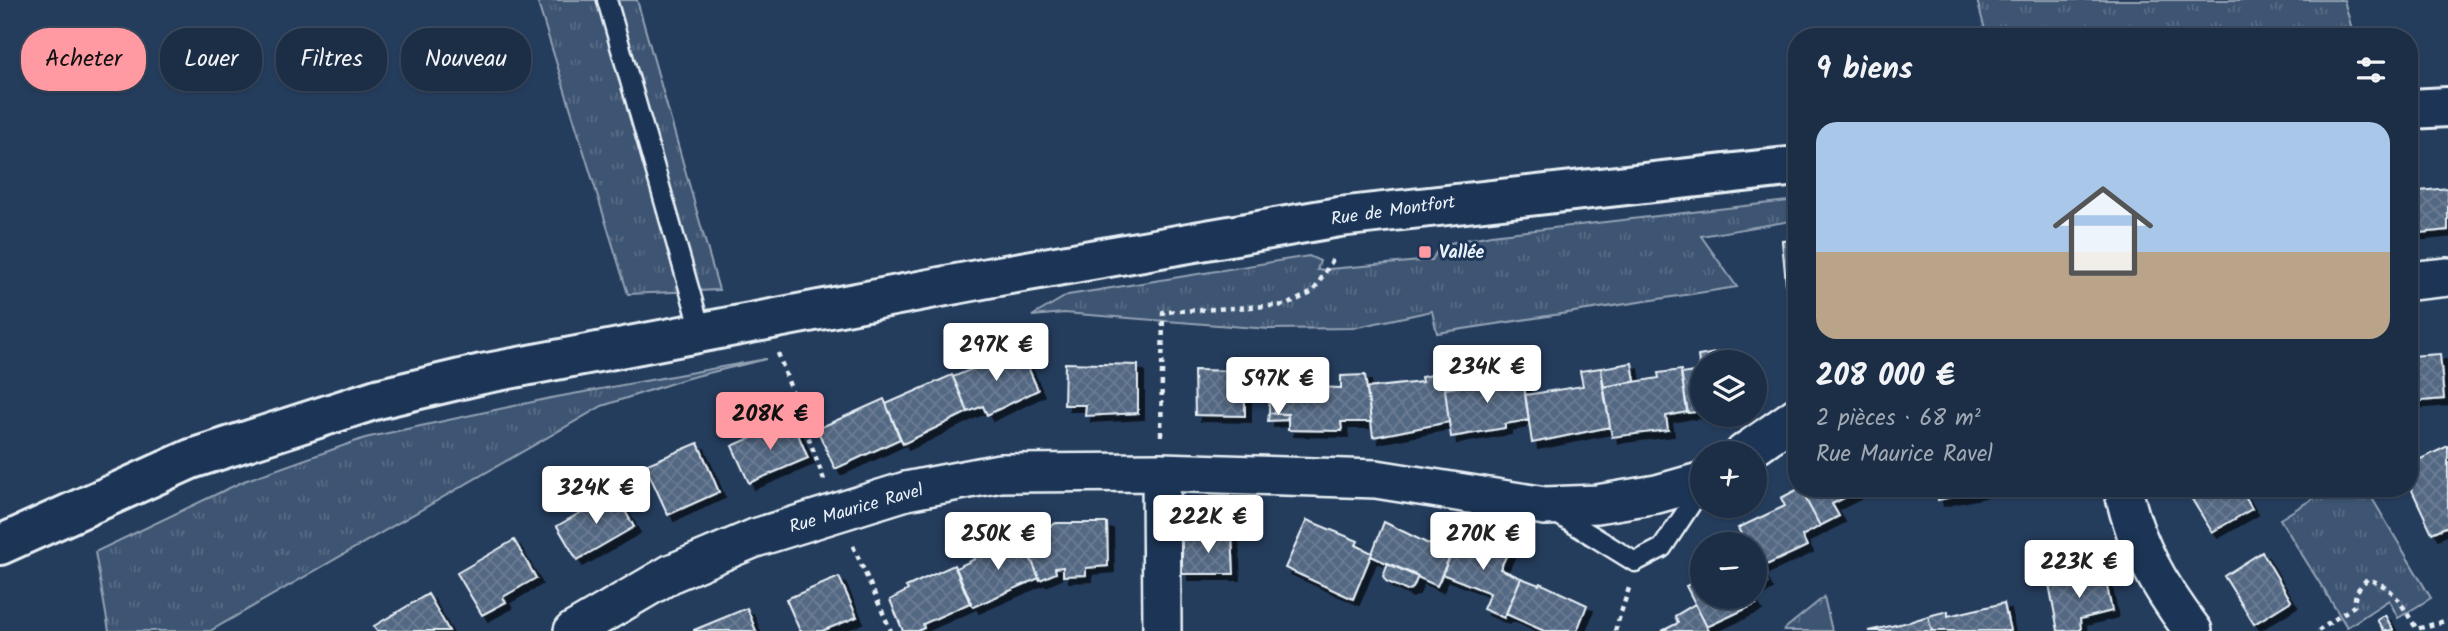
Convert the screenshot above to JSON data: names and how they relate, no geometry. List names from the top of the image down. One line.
{"streets":{"main road":["Rue de Montfort"],"street":["Rue Maurice Ravel"]},"places":{"transit":["Vallée"]},"page":{"chip":["Acheter","Louer","Filtres","Nouveau"],"heading":"9 biens","list":[{"name":"208 000 €","note":"2 pièces · 68 m² · Rue Maurice Ravel"}],"price":["297K €","234K €","597K €","208K €","324K €","222K €","250K €","270K €","223K €"],"map_buttons":["+","−"]}}
